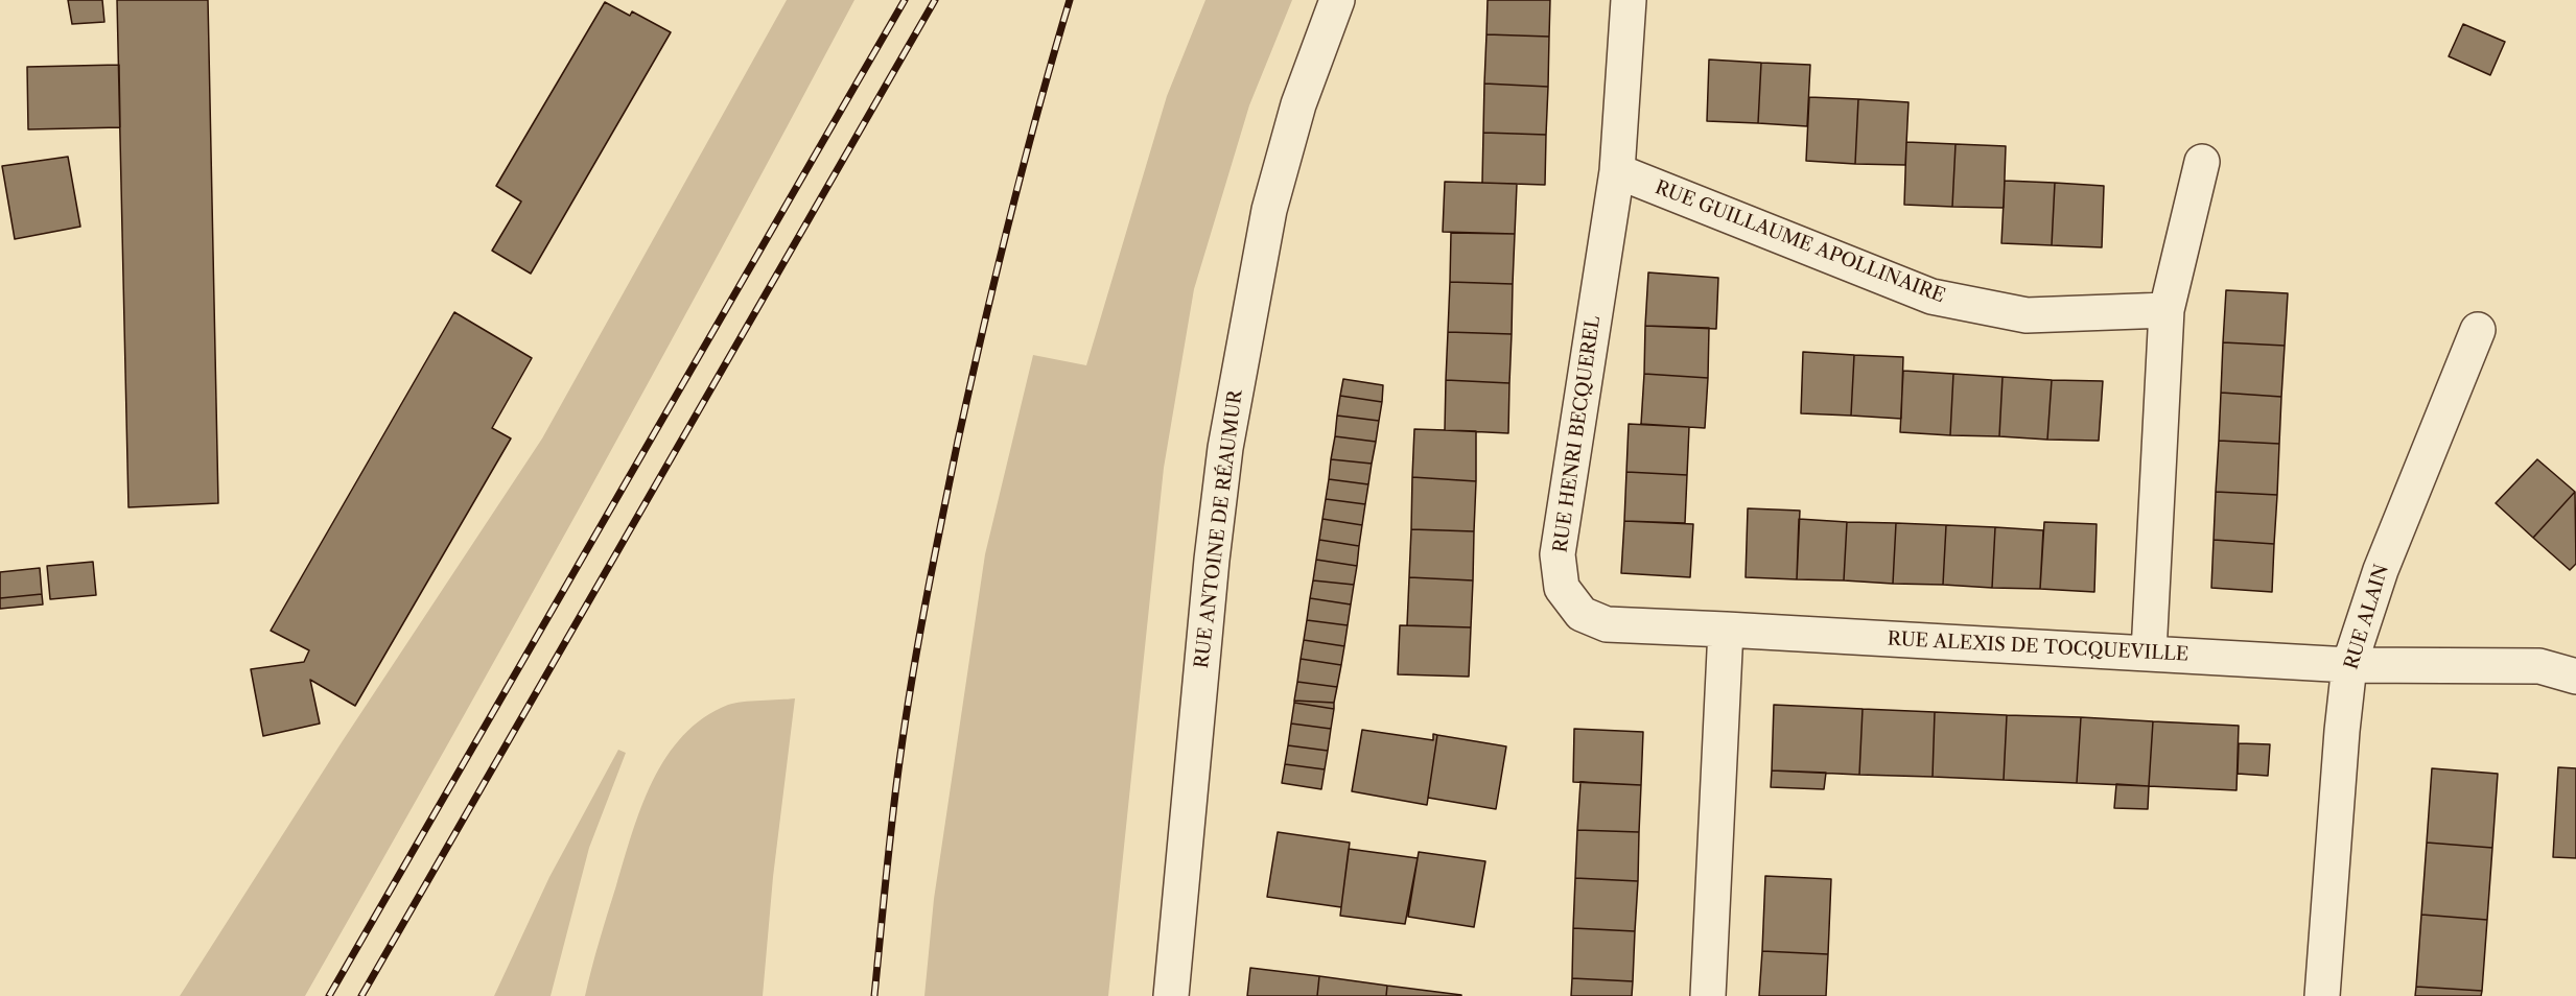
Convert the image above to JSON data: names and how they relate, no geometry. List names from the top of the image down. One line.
{"streets":{"street":["RUE GUILLAUME APOLLINAIRE","RUE HENRI BECQUEREL","RUE ANTOINE DE RÉAUMUR","RUE ALAIN","RUE ALEXIS DE TOCQUEVILLE"]},"crossings":[["RUE GUILLAUME APOLLINAIRE","RUE HENRI BECQUEREL"],["RUE HENRI BECQUEREL","RUE ALEXIS DE TOCQUEVILLE"],["RUE ALAIN","RUE ALEXIS DE TOCQUEVILLE"]]}
